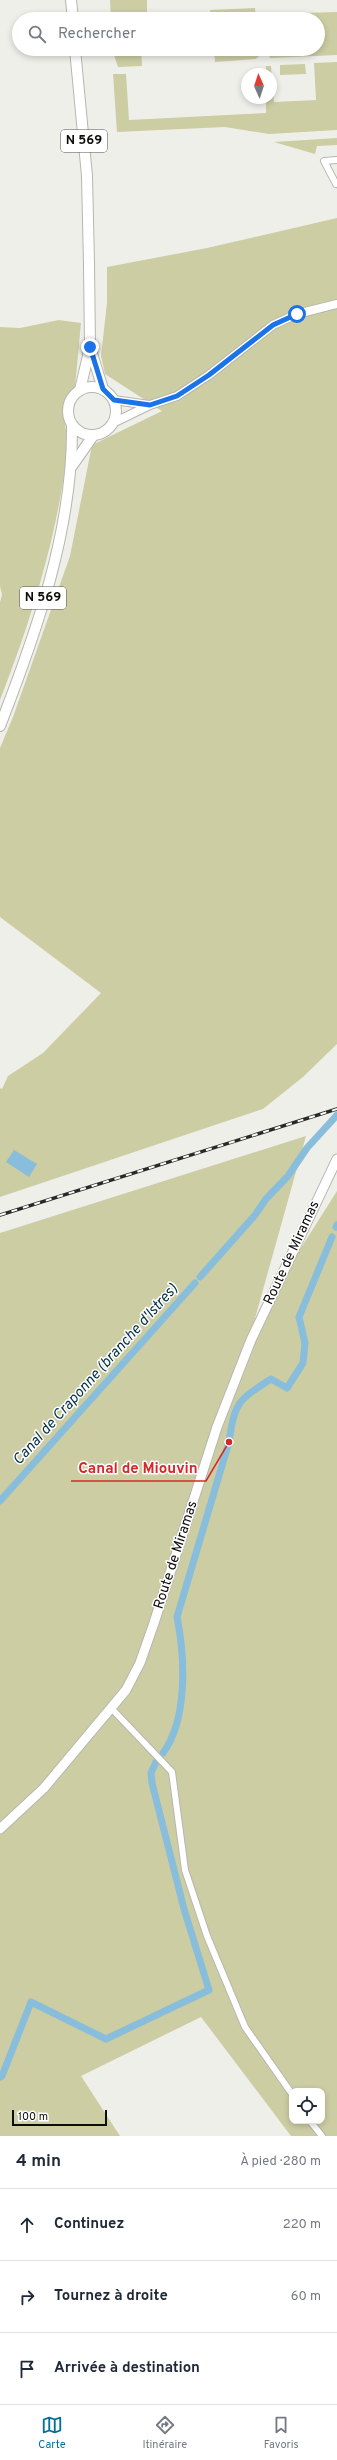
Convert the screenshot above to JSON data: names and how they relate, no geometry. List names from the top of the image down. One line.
{"streets":{"main road":["N 569","Route de Miramas"]},"water":["Canal de Craponne (branche d'Istres)"],"places":["Canal de Miouvin"],"scale_bar":"100 m","north":"top","page":{"search":"Rechercher","scale":"100 m","heading":["4 min","À pied · 280 m"],"list":[["Continuez","220 m"],["Tournez à droite","60 m"],"Arrivée à destination"],"nav":["Carte","Itinéraire","Favoris"]}}
